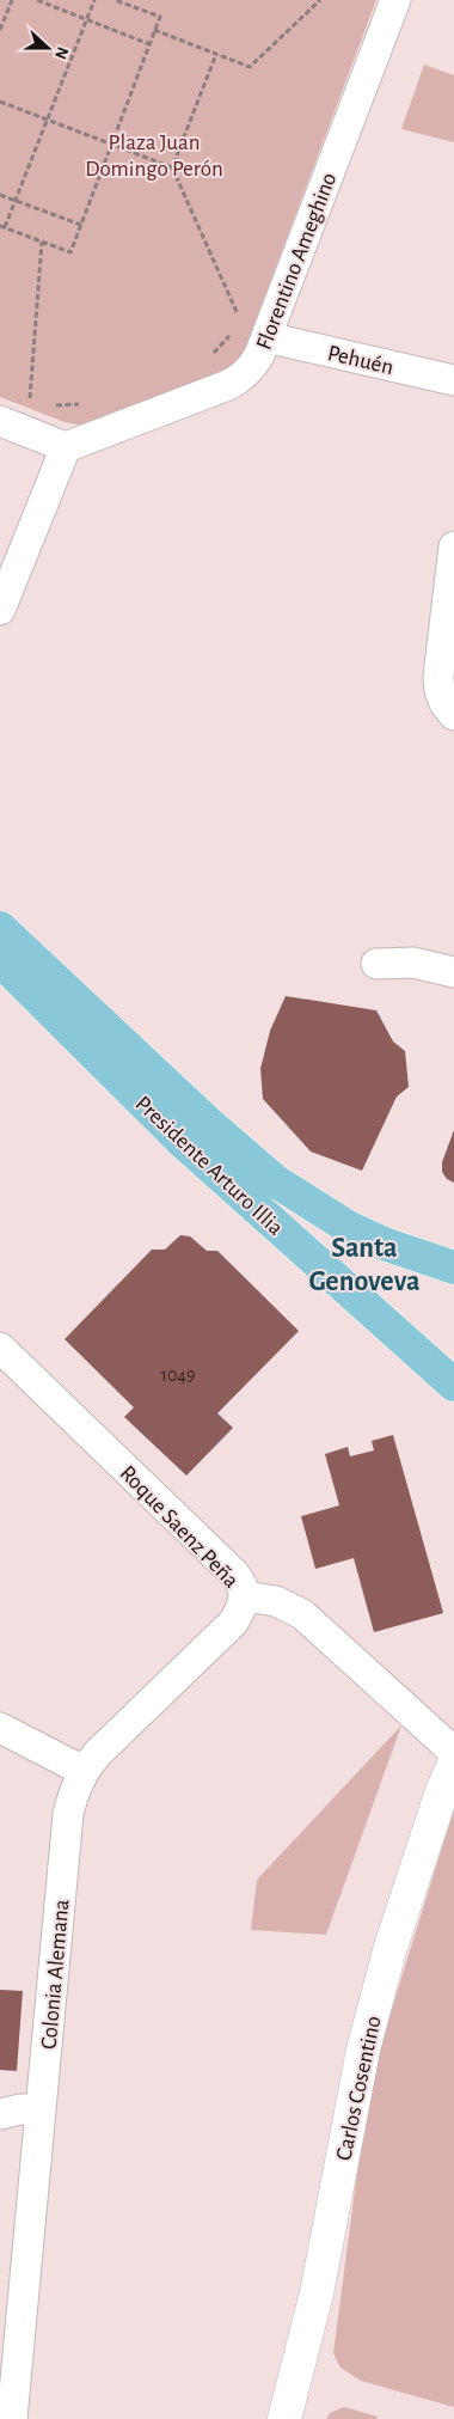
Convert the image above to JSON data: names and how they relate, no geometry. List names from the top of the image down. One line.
{"streets":{"main road":["Presidente Arturo Illia"],"street":["Florentino Ameghino","Pehuén","Roque Saenz Peña","Colonia Alemana","Carlos Cosentino"]},"crossings":[["Florentino Ameghino","Pehuén"],["Roque Saenz Peña","Colonia Alemana"]],"districts":["Santa Genoveva"],"parks":["Plaza Juan Domingo Perón"],"house_numbers":["1049"],"north":"right"}
